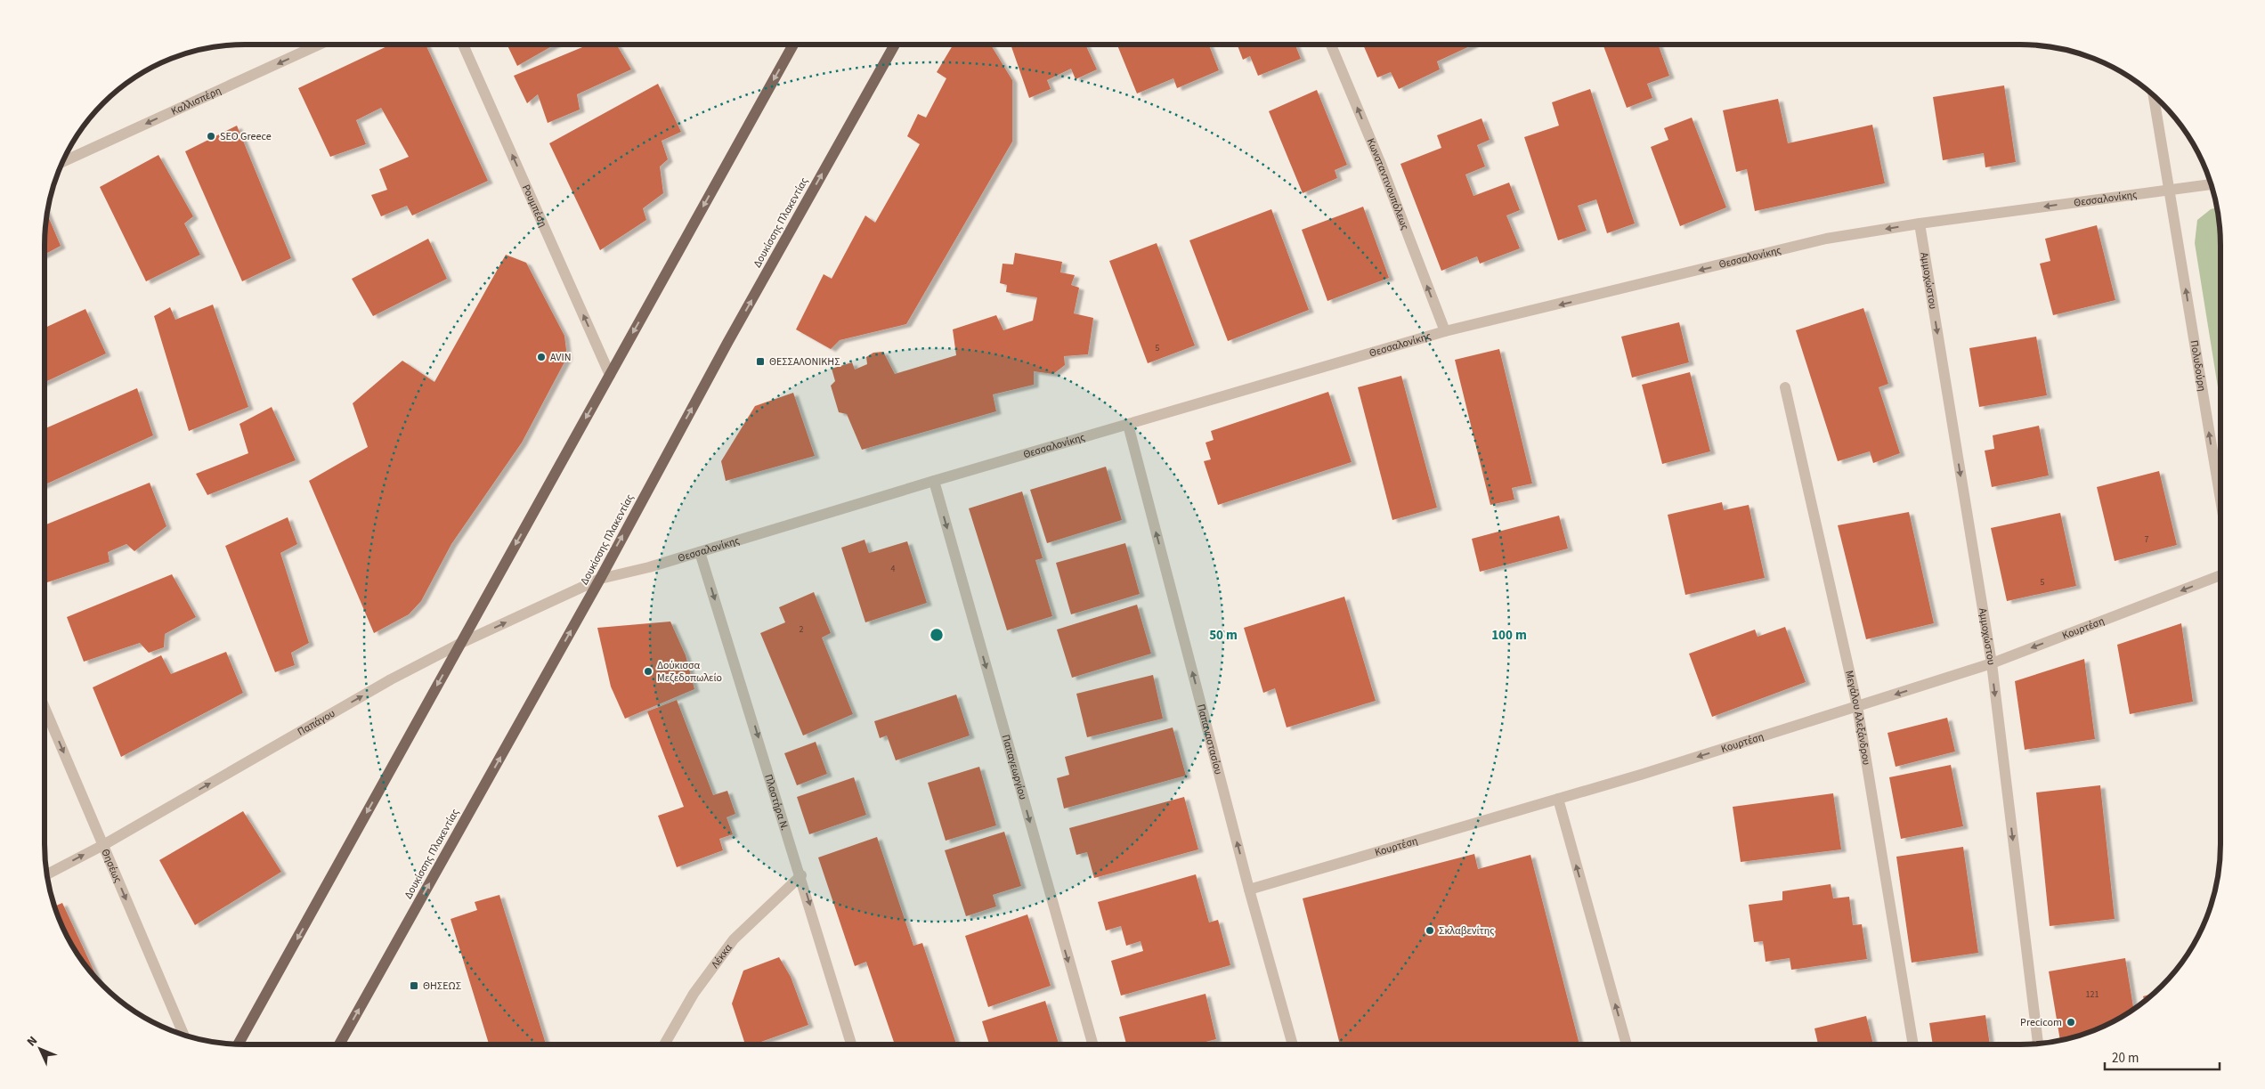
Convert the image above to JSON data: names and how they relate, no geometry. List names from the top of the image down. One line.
{"streets":{"main road":["Δουκίσσης Πλακεντίας"],"street":["Καλλισπέρη","Κωνσταντινουπόλεως","Θεσσαλονίκης","Ρουμπέση","Αμμοχώστου","Πολυδούρη","Κουρτέση","Μεγάλου Αλεξάνδρου","Παπάγου","Παπαναστασίου","Παπαγεωργίου","Πλαστήρα Ν.","Θησέως","Λέκκα"]},"crossings":[["Κωνσταντινουπόλεως","Θεσσαλονίκης"],["Θεσσαλονίκης","Δουκίσσης Πλακεντίας"],["Θεσσαλονίκης","Αμμοχώστου"],["Θεσσαλονίκης","Πολυδούρη"],["Θεσσαλονίκης","Παπάγου"],["Θεσσαλονίκης","Παπαναστασίου"],["Θεσσαλονίκης","Παπαγεωργίου"],["Θεσσαλονίκης","Πλαστήρα Ν."],["Δουκίσσης Πλακεντίας","Παπάγου"],["Αμμοχώστου","Κουρτέση"],["Κουρτέση","Μεγάλου Αλεξάνδρου"],["Κουρτέση","Παπαναστασίου"],["Παπάγου","Θησέως"],["Πλαστήρα Ν.","Λέκκα"]],"one_way":["Καλλισπέρη","Κωνσταντινουπόλεως","Θεσσαλονίκης","Ρουμπέση","Αμμοχώστου","Πολυδούρη","Κουρτέση","Παπάγου","Παπαναστασίου","Παπαγεωργίου","Πλαστήρα Ν.","Θησέως"],"places":{"other":["SEO Greece","AVIN","Δούκισσα Μεζεδοπωλείο","Σκλαβενίτης","Precicom"],"transit":["ΘΕΣΣΑΛΟΝΙΚΗΣ","ΘΗΣΕΩΣ"]},"house_numbers":["5","7","4","5","2","121"],"scale_bar":"20 m","north":"top left","rings":["50 m","100 m"]}
